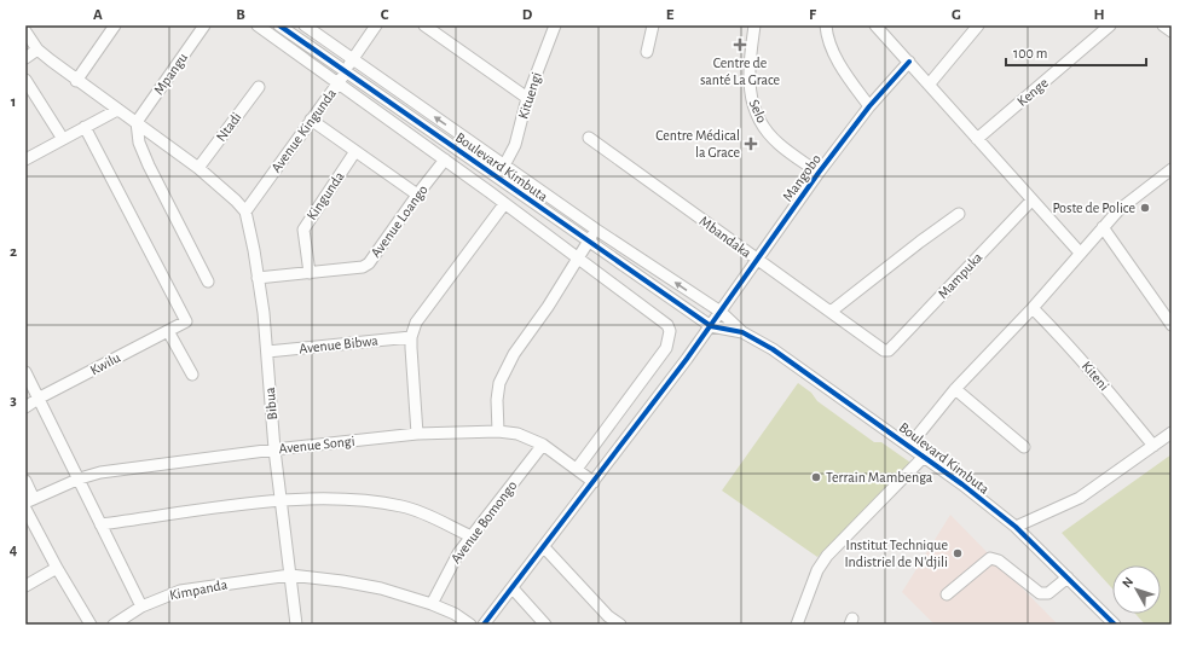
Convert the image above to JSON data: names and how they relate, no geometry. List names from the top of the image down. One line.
{"streets":{"street":["Mpangu","Kenge","Kituengi","Selo","Ntadi","Avenue Kingunda","Boulevard Kimbuta","Mangobo","Kingunda","Avenue Loango","Mbandaka","Mampuka","Avenue Bibwa","Kwilu","Kiteni","Bibua","Avenue Songi","Avenue Bomongo","Kimpanda"]},"crossings":[["Kituengi","Boulevard Kimbuta"],["Selo","Mangobo"],["Avenue Kingunda","Boulevard Kimbuta"],["Avenue Kingunda","Bibua"],["Boulevard Kimbuta","Mangobo"],["Mangobo","Mbandaka"],["Mangobo","Avenue Songi"],["Kingunda","Avenue Loango"],["Avenue Loango","Bibua"],["Mbandaka","Mampuka"],["Avenue Bibwa","Bibua"],["Bibua","Avenue Songi"],["Bibua","Kimpanda"],["Avenue Songi","Avenue Bomongo"],["Avenue Bomongo","Kimpanda"]],"places":{"health":["Centre de santé La Grace","Centre Médical la Grace"],"other":["Poste de Police","Terrain Mambenga","Institut Technique Indistriel de N'djili"]},"scale_bar":"100 m","north":"top left","grid":{"columns":["A","B","C","D","E","F","G","H"],"rows":["1","2","3","4"]}}
